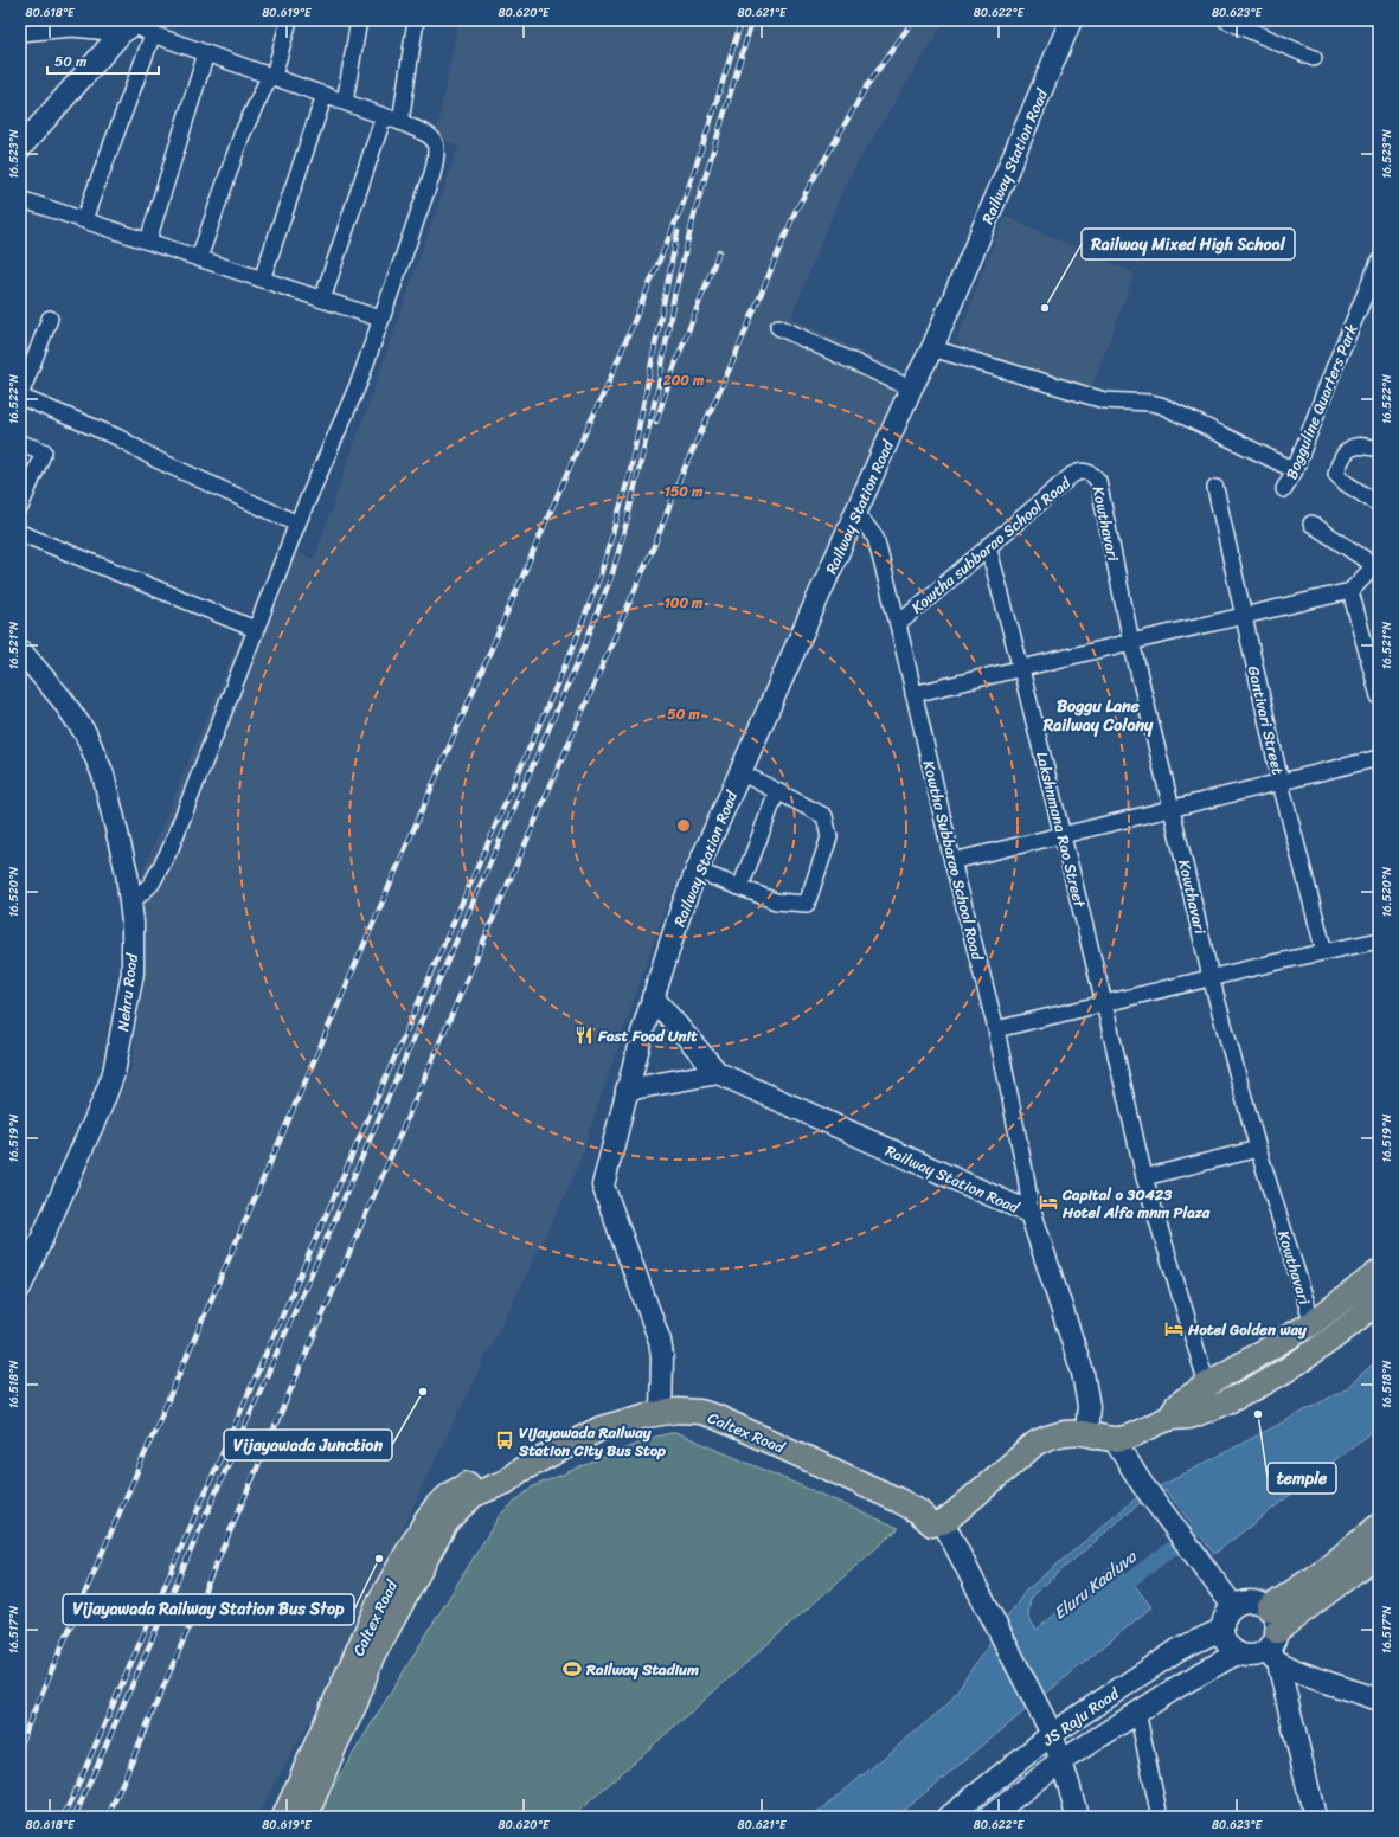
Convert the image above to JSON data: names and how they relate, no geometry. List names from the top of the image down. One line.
{"streets":{"main road":["Caltex Road"],"street":["Railway Station Road","Bogguline Quarters Park","Kowthavari","Kowtha subbarao School Road","Gantivari Street","Lakshnmana Rao Street","Kowtha Subbarao School Road","Nehru Road","JS Raju Road"]},"crossings":[["Railway Station Road","Kowtha Subbarao School Road"],["Railway Station Road","Caltex Road"],["Kowthavari","Kowtha subbarao School Road"],["Kowtha subbarao School Road","Lakshnmana Rao Street"],["Kowtha subbarao School Road","Kowtha Subbarao School Road"]],"districts":["Boggu Lane Railway Colony"],"water":["Eluru Kaaluva"],"places":{"other":["Railway Mixed High School","Vijayawada Junction","temple","Vijayawada Railway Station Bus Stop"],"restaurant":["Fast Food Unit"],"hotel":["Capital o 30423 Hotel Alfa mnm Plaza","Hotel Golden way"],"bus stop":["Vijayawada Railway Station City Bus Stop"],"sports":["Railway Stadium"]},"scale_bar":"50 m","coordinates":["80.618°E","80.619°E","80.620°E","80.621°E","80.622°E","80.623°E","16.523°N","16.522°N","16.521°N","16.520°N","16.519°N","16.518°N","16.517°N"],"rings":["200 m","150 m","100 m","50 m"]}
